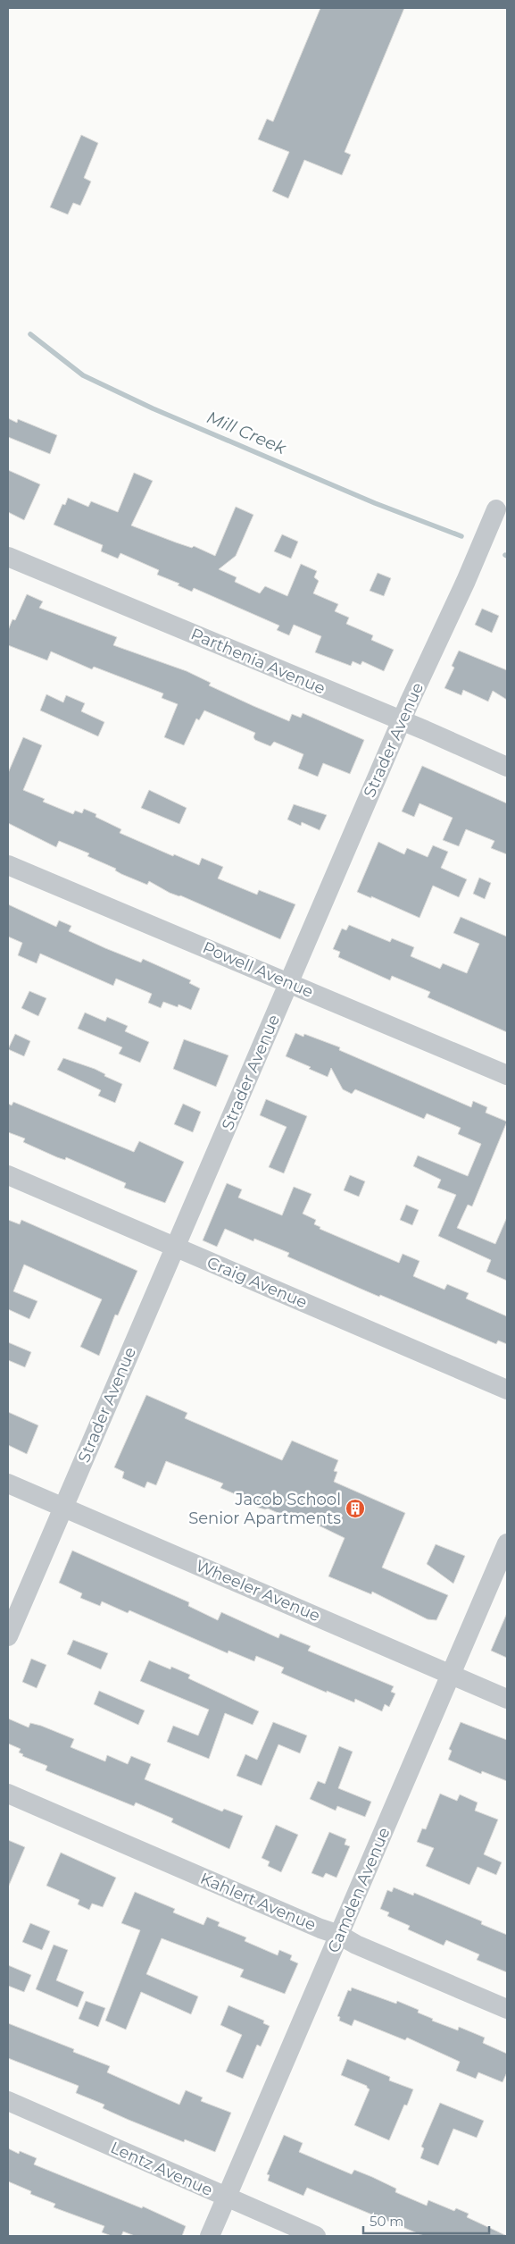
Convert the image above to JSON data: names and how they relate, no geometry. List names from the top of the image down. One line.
{"streets":{"street":["Parthenia Avenue","Strader Avenue","Powell Avenue","Craig Avenue","Wheeler Avenue","Camden Avenue","Kahlert Avenue","Lentz Avenue"]},"crossings":[["Parthenia Avenue","Strader Avenue"],["Strader Avenue","Powell Avenue"],["Strader Avenue","Craig Avenue"],["Strader Avenue","Wheeler Avenue"],["Wheeler Avenue","Camden Avenue"],["Camden Avenue","Kahlert Avenue"],["Camden Avenue","Lentz Avenue"]],"water":["Mill Creek"],"places":{"building":["Jacob School Senior Apartments"]},"scale_bar":"50 m"}
